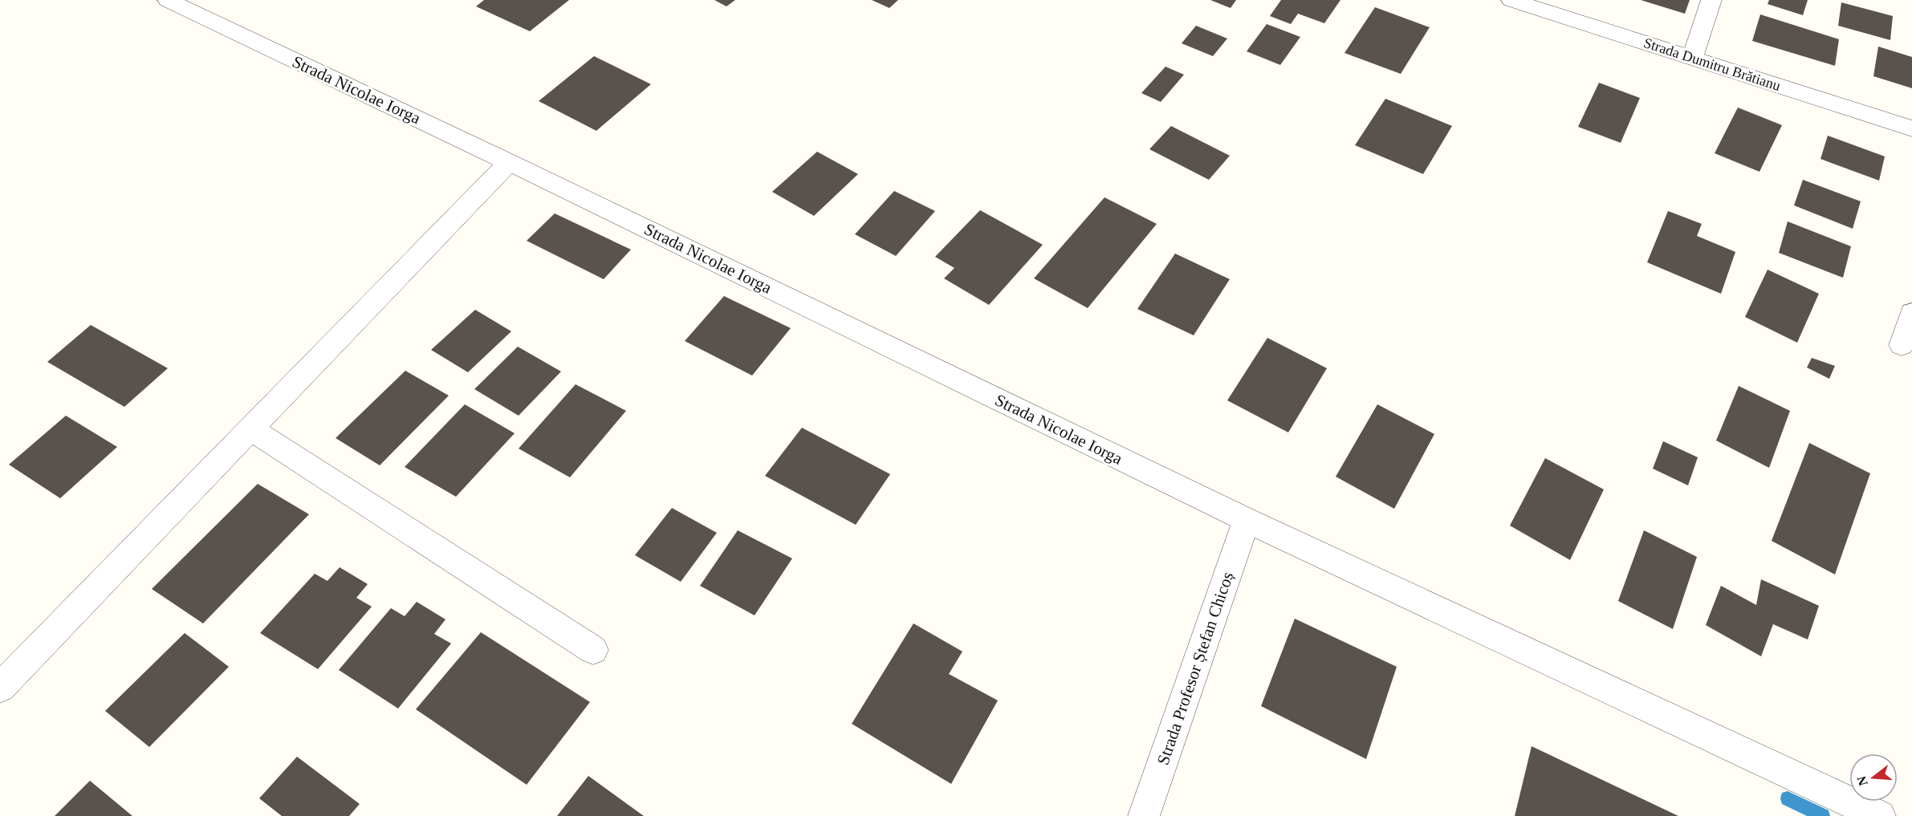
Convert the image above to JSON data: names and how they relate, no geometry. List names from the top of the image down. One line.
{"streets":{"street":["Strada Dumitru Brătianu","Strada Nicolae Iorga","Strada Profesor Ștefan Chicoș"]},"crossings":[["Strada Nicolae Iorga","Strada Profesor Ștefan Chicoș"]],"north":"left"}
